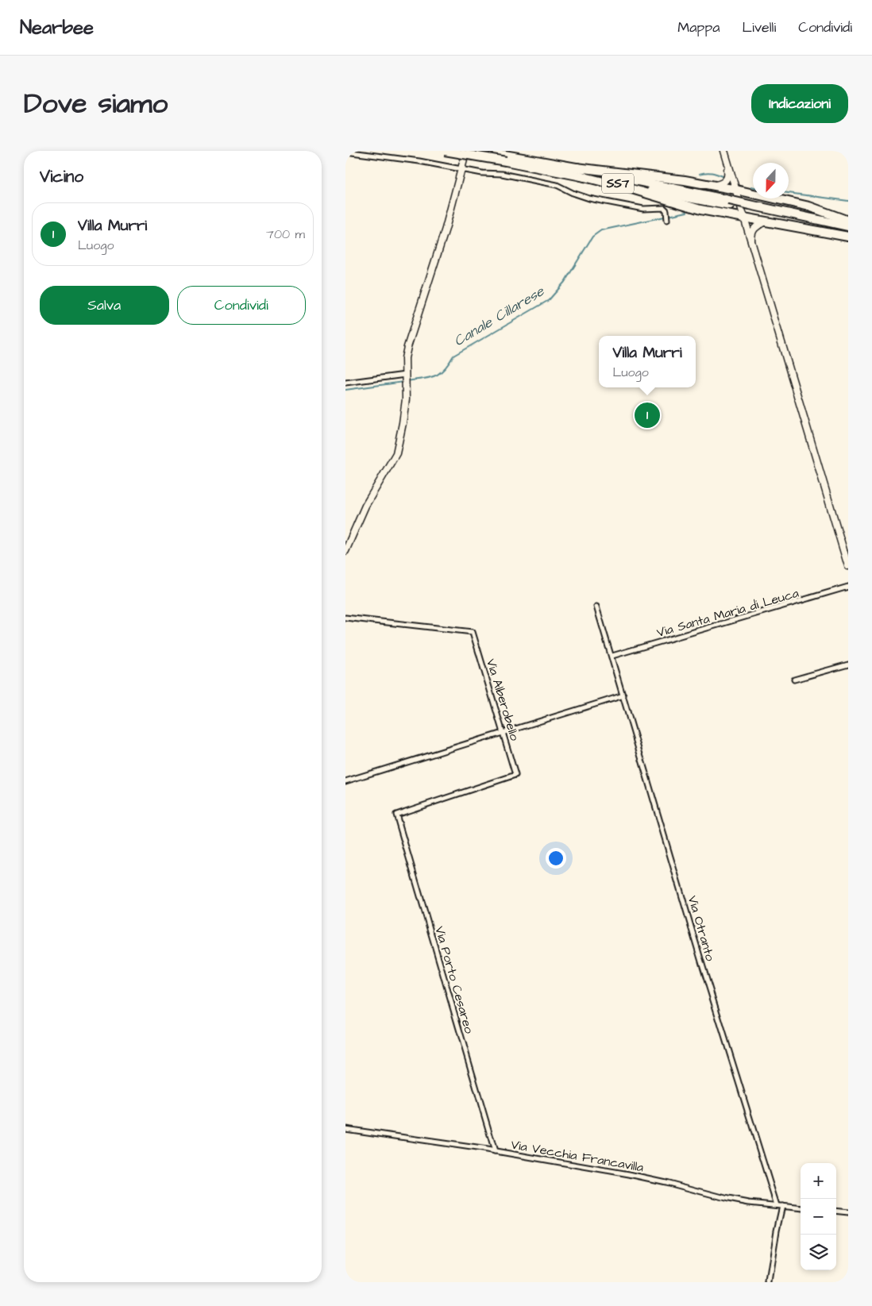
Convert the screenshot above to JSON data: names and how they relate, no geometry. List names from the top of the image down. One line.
{"streets":{"highway":["SS7"],"street":["Via Santa Maria di Leuca","Via Alberobello","Via Otranto","Via Porto Cesareo","Via Vecchia Francavilla"]},"crossings":[["Via Santa Maria di Leuca","Via Otranto"],["Via Alberobello","Via Porto Cesareo"],["Via Otranto","Via Vecchia Francavilla"],["Via Porto Cesareo","Via Vecchia Francavilla"]],"water":["Canale Cillarese"],"north":"bottom","page":{"header":"Nearbee","nav":["Mappa","Livelli","Condividi"],"title":"Dove siamo","buttons":["Indicazioni",["Salva","Condividi"]],"heading":"Vicino","list":[{"mark":"1","name":"Villa Murri","note":"Luogo","value":"700 m"}],"popup":["Villa Murri","Luogo"],"pins":"1","map_buttons":["+","−"]}}
